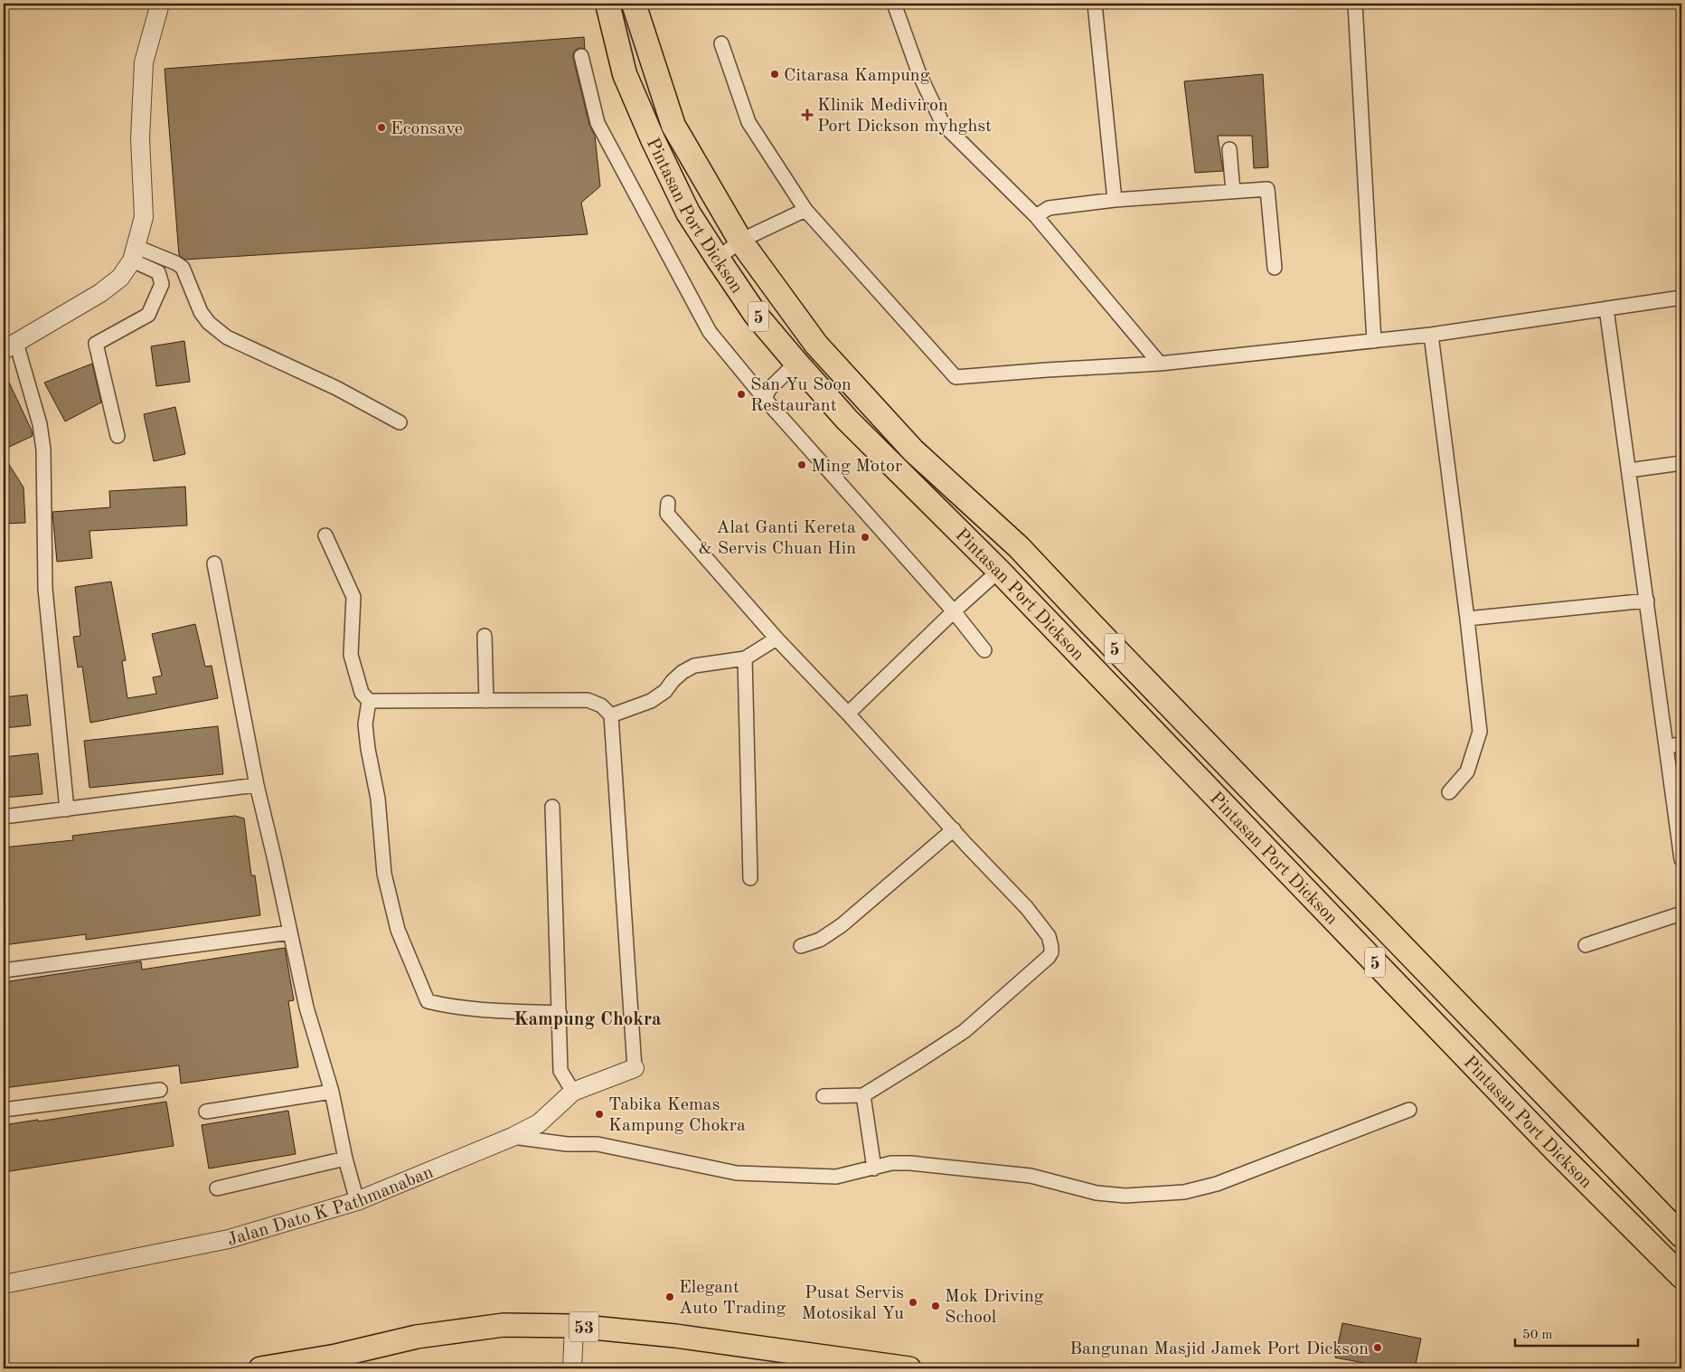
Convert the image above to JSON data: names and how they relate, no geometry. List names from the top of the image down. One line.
{"streets":{"highway":["Pintasan Port Dickson","5"],"main road":["53"],"street":["Jalan Dato K Pathmanaban"]},"districts":["Kampung Chokra"],"places":{"other":["Citarasa Kampung","Econsave","San Yu Soon Restaurant","Ming Motor","Alat Ganti Kereta & Servis Chuan Hin","Tabika Kemas Kampung Chokra","Elegant Auto Trading","Pusat Servis Motosikal Yu","Mok Driving School","Bangunan Masjid Jamek Port Dickson"],"health":["Klinik Mediviron Port Dickson myhghst"]},"scale_bar":"50 m"}
